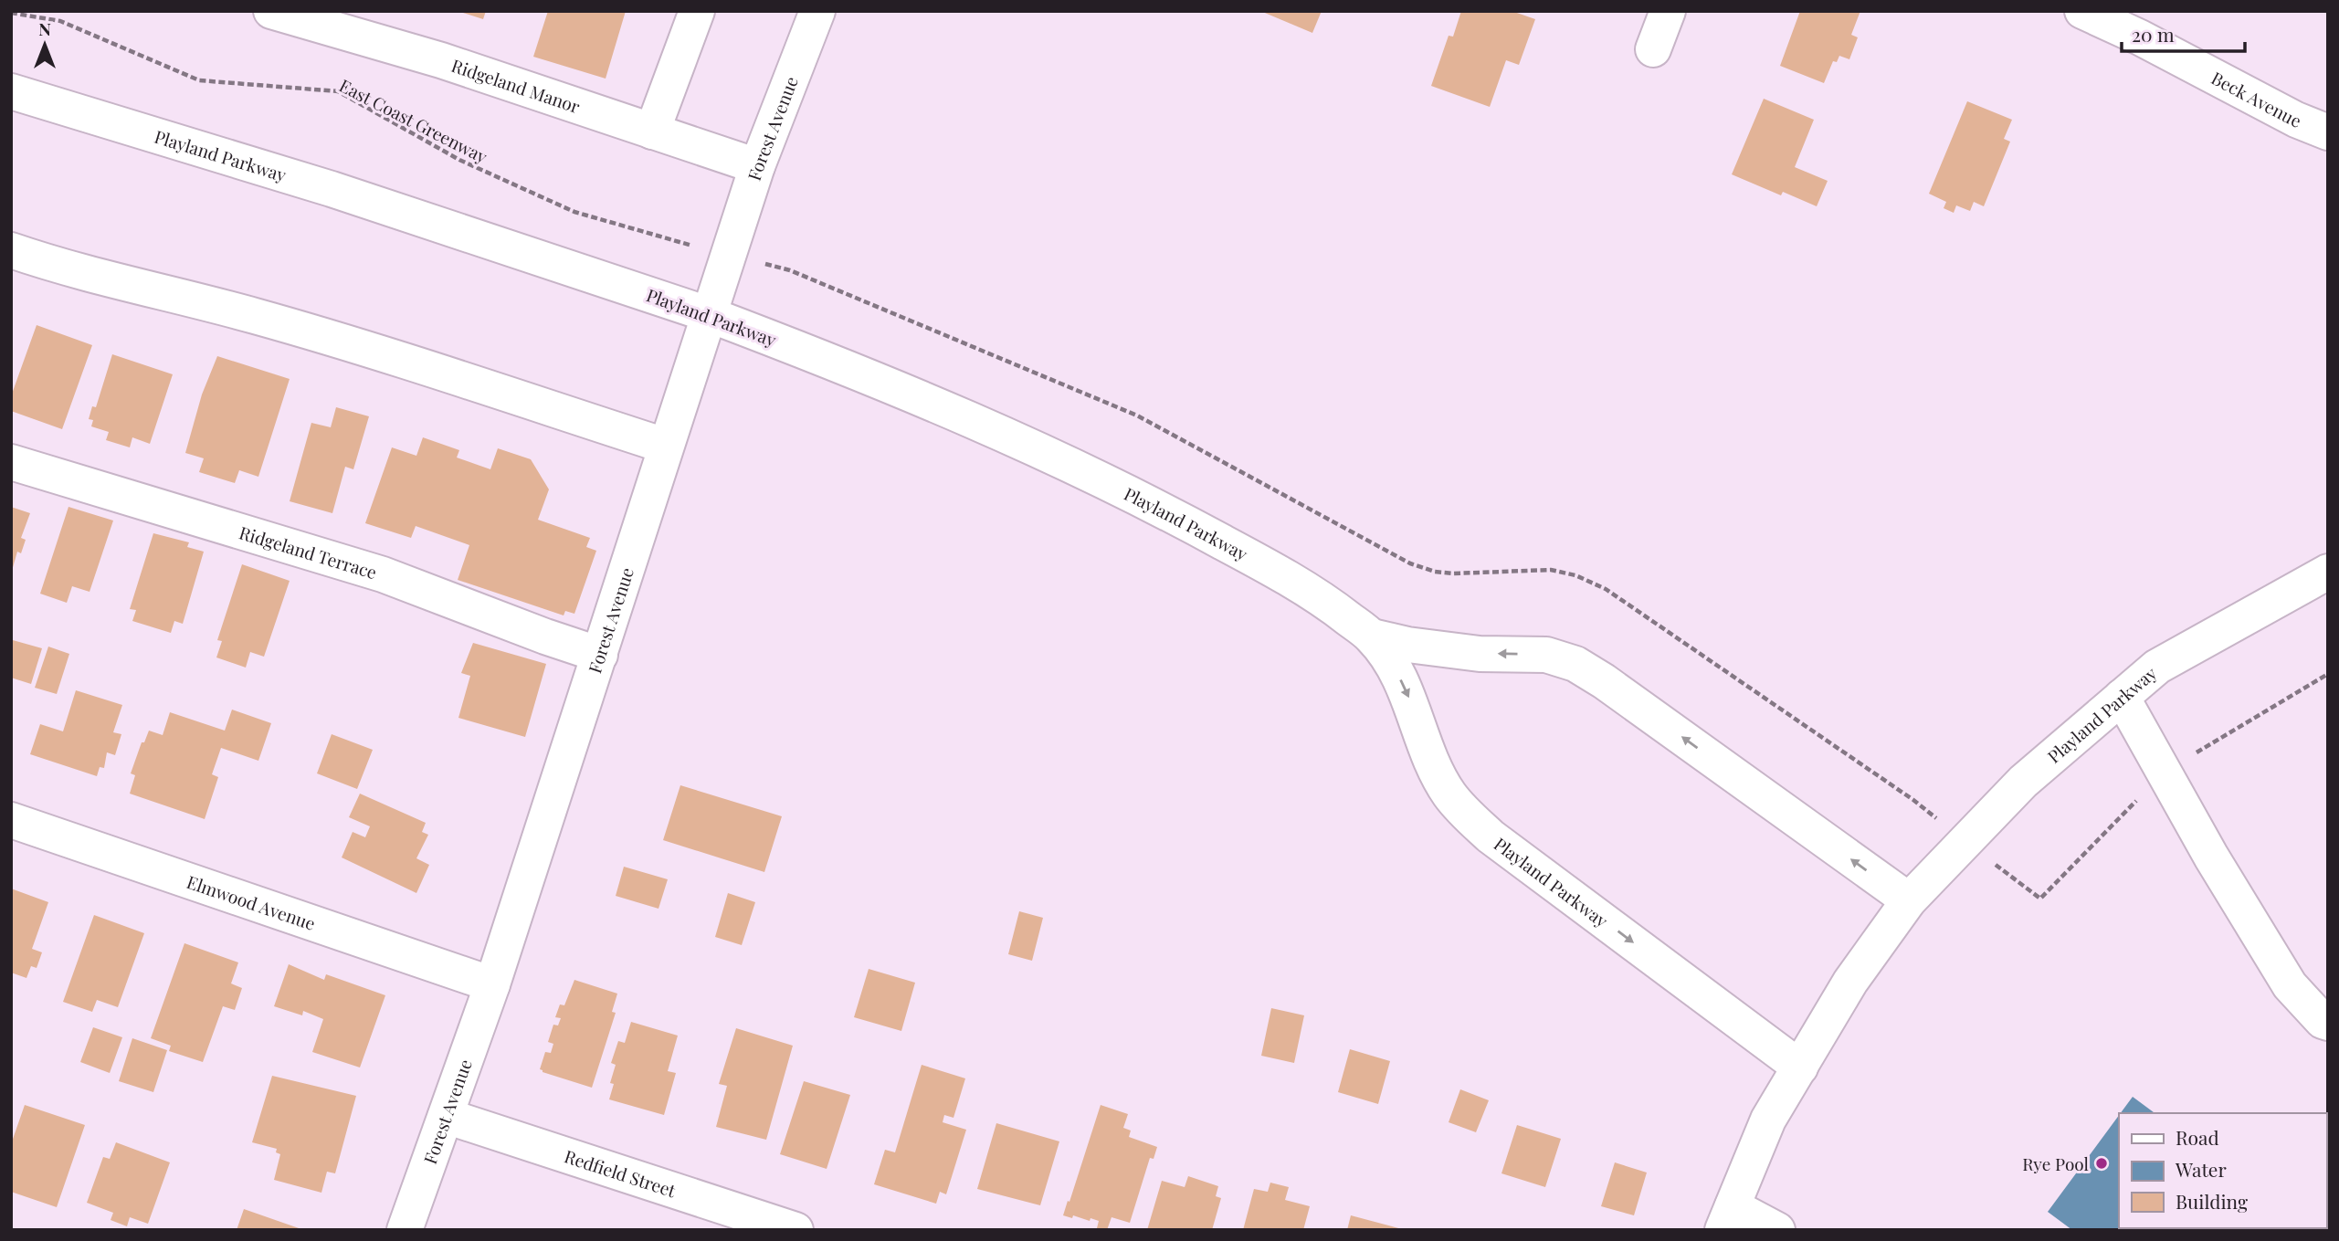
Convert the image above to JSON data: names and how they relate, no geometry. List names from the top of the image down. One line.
{"streets":{"street":["Ridgeland Manor","Beck Avenue","Forest Avenue","Playland Parkway","Ridgeland Terrace","Elmwood Avenue","Redfield Street"],"path":["East Coast Greenway"]},"crossings":[["Ridgeland Manor","Forest Avenue"],["East Coast Greenway","Forest Avenue"],["East Coast Greenway","Playland Parkway"],["Forest Avenue","Playland Parkway"],["Forest Avenue","Ridgeland Terrace"],["Forest Avenue","Elmwood Avenue"],["Forest Avenue","Redfield Street"]],"places":["Rye Pool"],"legend":["Road","Water","Building"],"scale_bar":"20 m","north":"top"}
